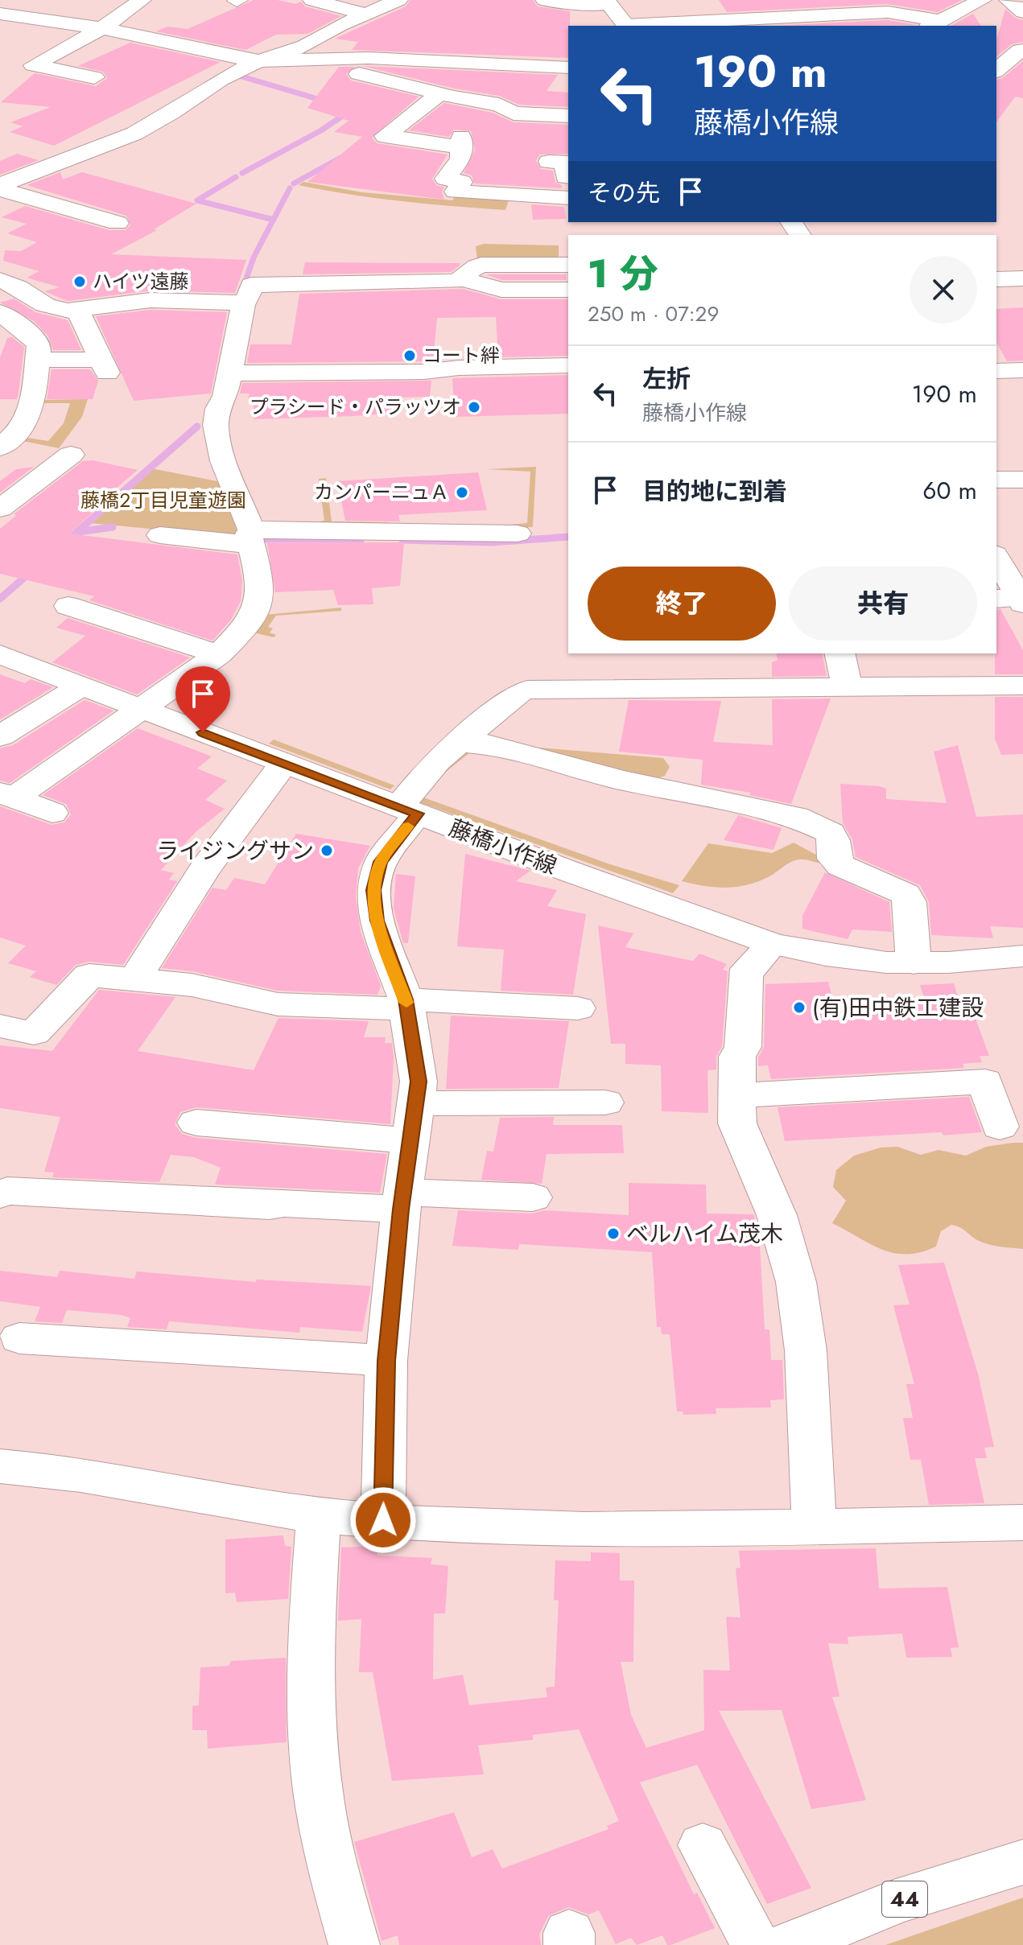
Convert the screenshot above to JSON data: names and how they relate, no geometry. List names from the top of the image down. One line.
{"streets":{"street":["藤橋小作線","44"]},"parks":["藤橋２丁目児童遊園"],"places":["ハイツ遠藤","コート絆","プラシード・パラッツオ","カンパーニュＡ","ライジングサン","(有)田中鉄工建設","ベルハイム茂木"],"page":{"turn":["190 m","藤橋小作線"],"then":"その先","heading":["1 分","250 m · 07:29"],"list":[{"name":"左折","note":"藤橋小作線","value":"190 m"},{"name":"目的地に到着","value":"60 m"}],"buttons":["終了","共有"]}}
